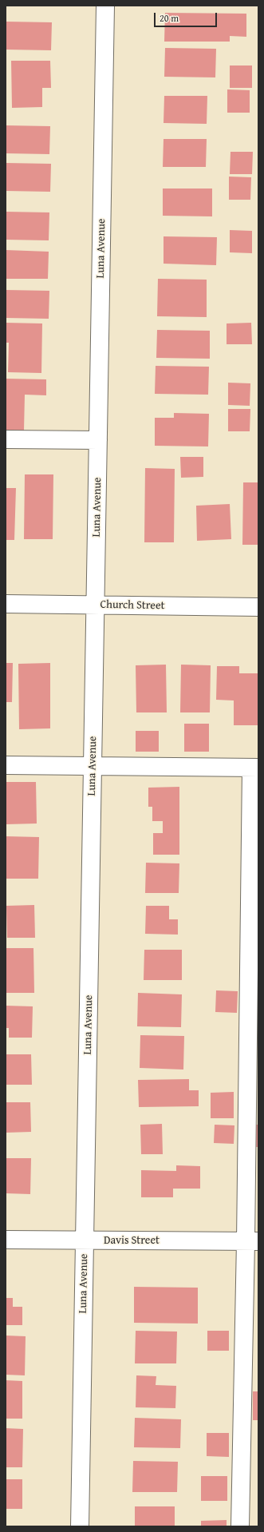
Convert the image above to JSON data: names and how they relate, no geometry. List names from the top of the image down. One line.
{"streets":{"street":["Luna Avenue","Church Street","Davis Street"]},"crossings":[["Luna Avenue","Church Street"],["Luna Avenue","Davis Street"]],"scale_bar":"20 m"}
